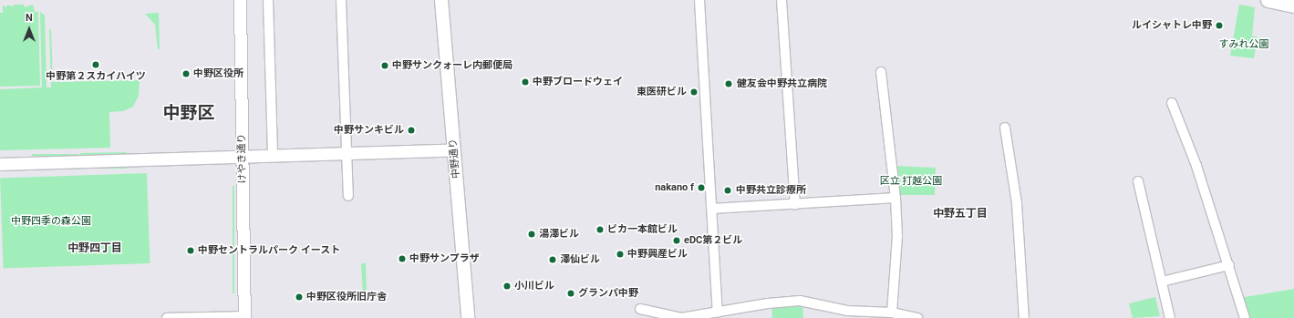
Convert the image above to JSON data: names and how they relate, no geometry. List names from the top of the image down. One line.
{"streets":{"main road":["中野通り"],"street":["けやき通り"]},"districts":["中野区","中野五丁目","中野四丁目"],"parks":["すみれ公園","区立 打越公園","中野四季の森公園"],"places":["ルイシャトレ中野","中野第２スカイハイツ","中野サンクォーレ内郵便局","中野区役所","中野ブロードウェイ","健友会中野共立病院","東医研ビル","中野サンキビル","nakano f","中野共立診療所","ピカ一本館ビル","湯澤ビル","eDC第２ビル","中野セントラルパーク イースト","中野興産ビル","中野サンプラザ","澤仙ビル","小川ビル","グランパ中野","中野区役所旧庁舎"],"north":"top"}
